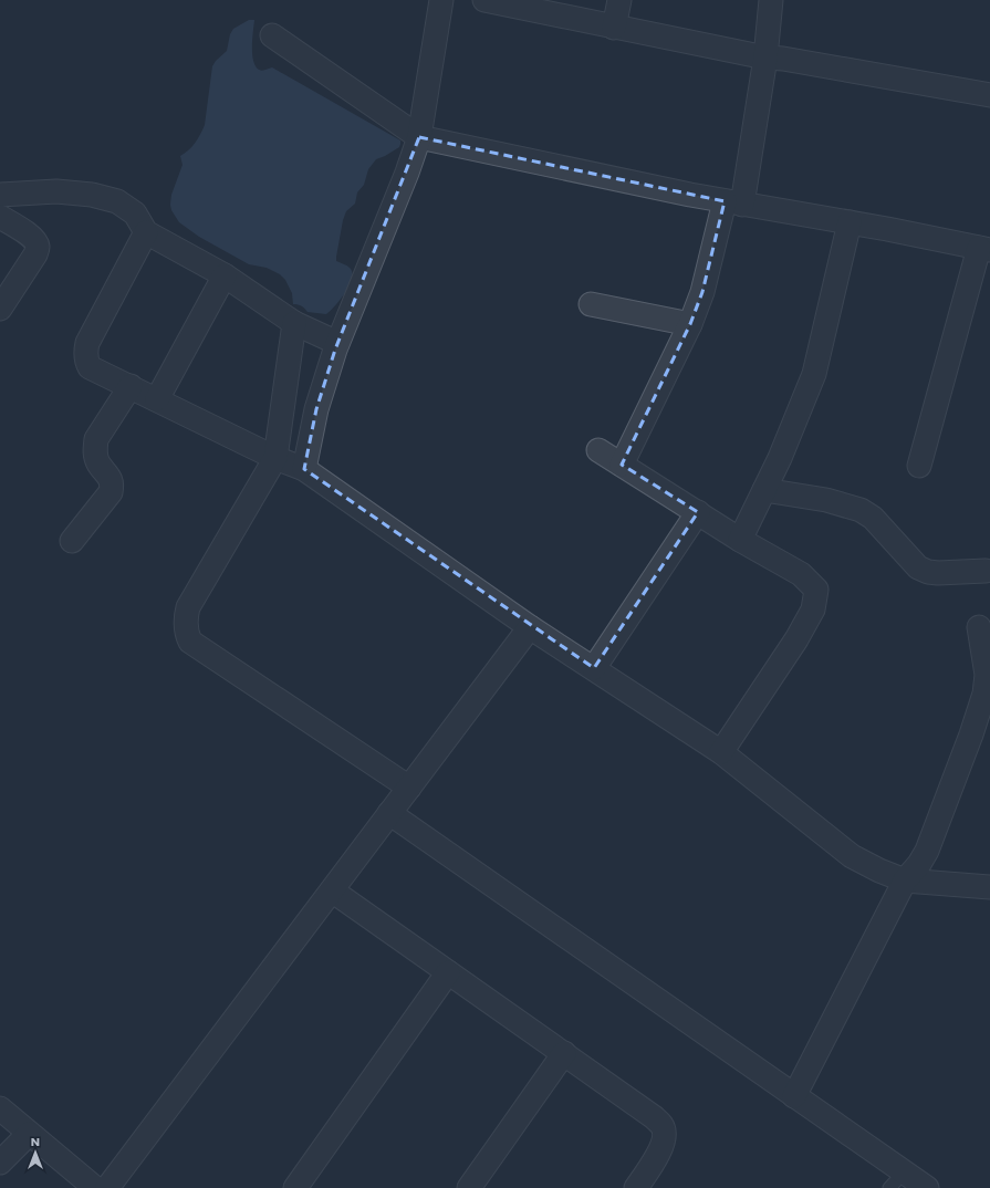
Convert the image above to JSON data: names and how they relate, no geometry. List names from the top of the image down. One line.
{"north":"top"}
